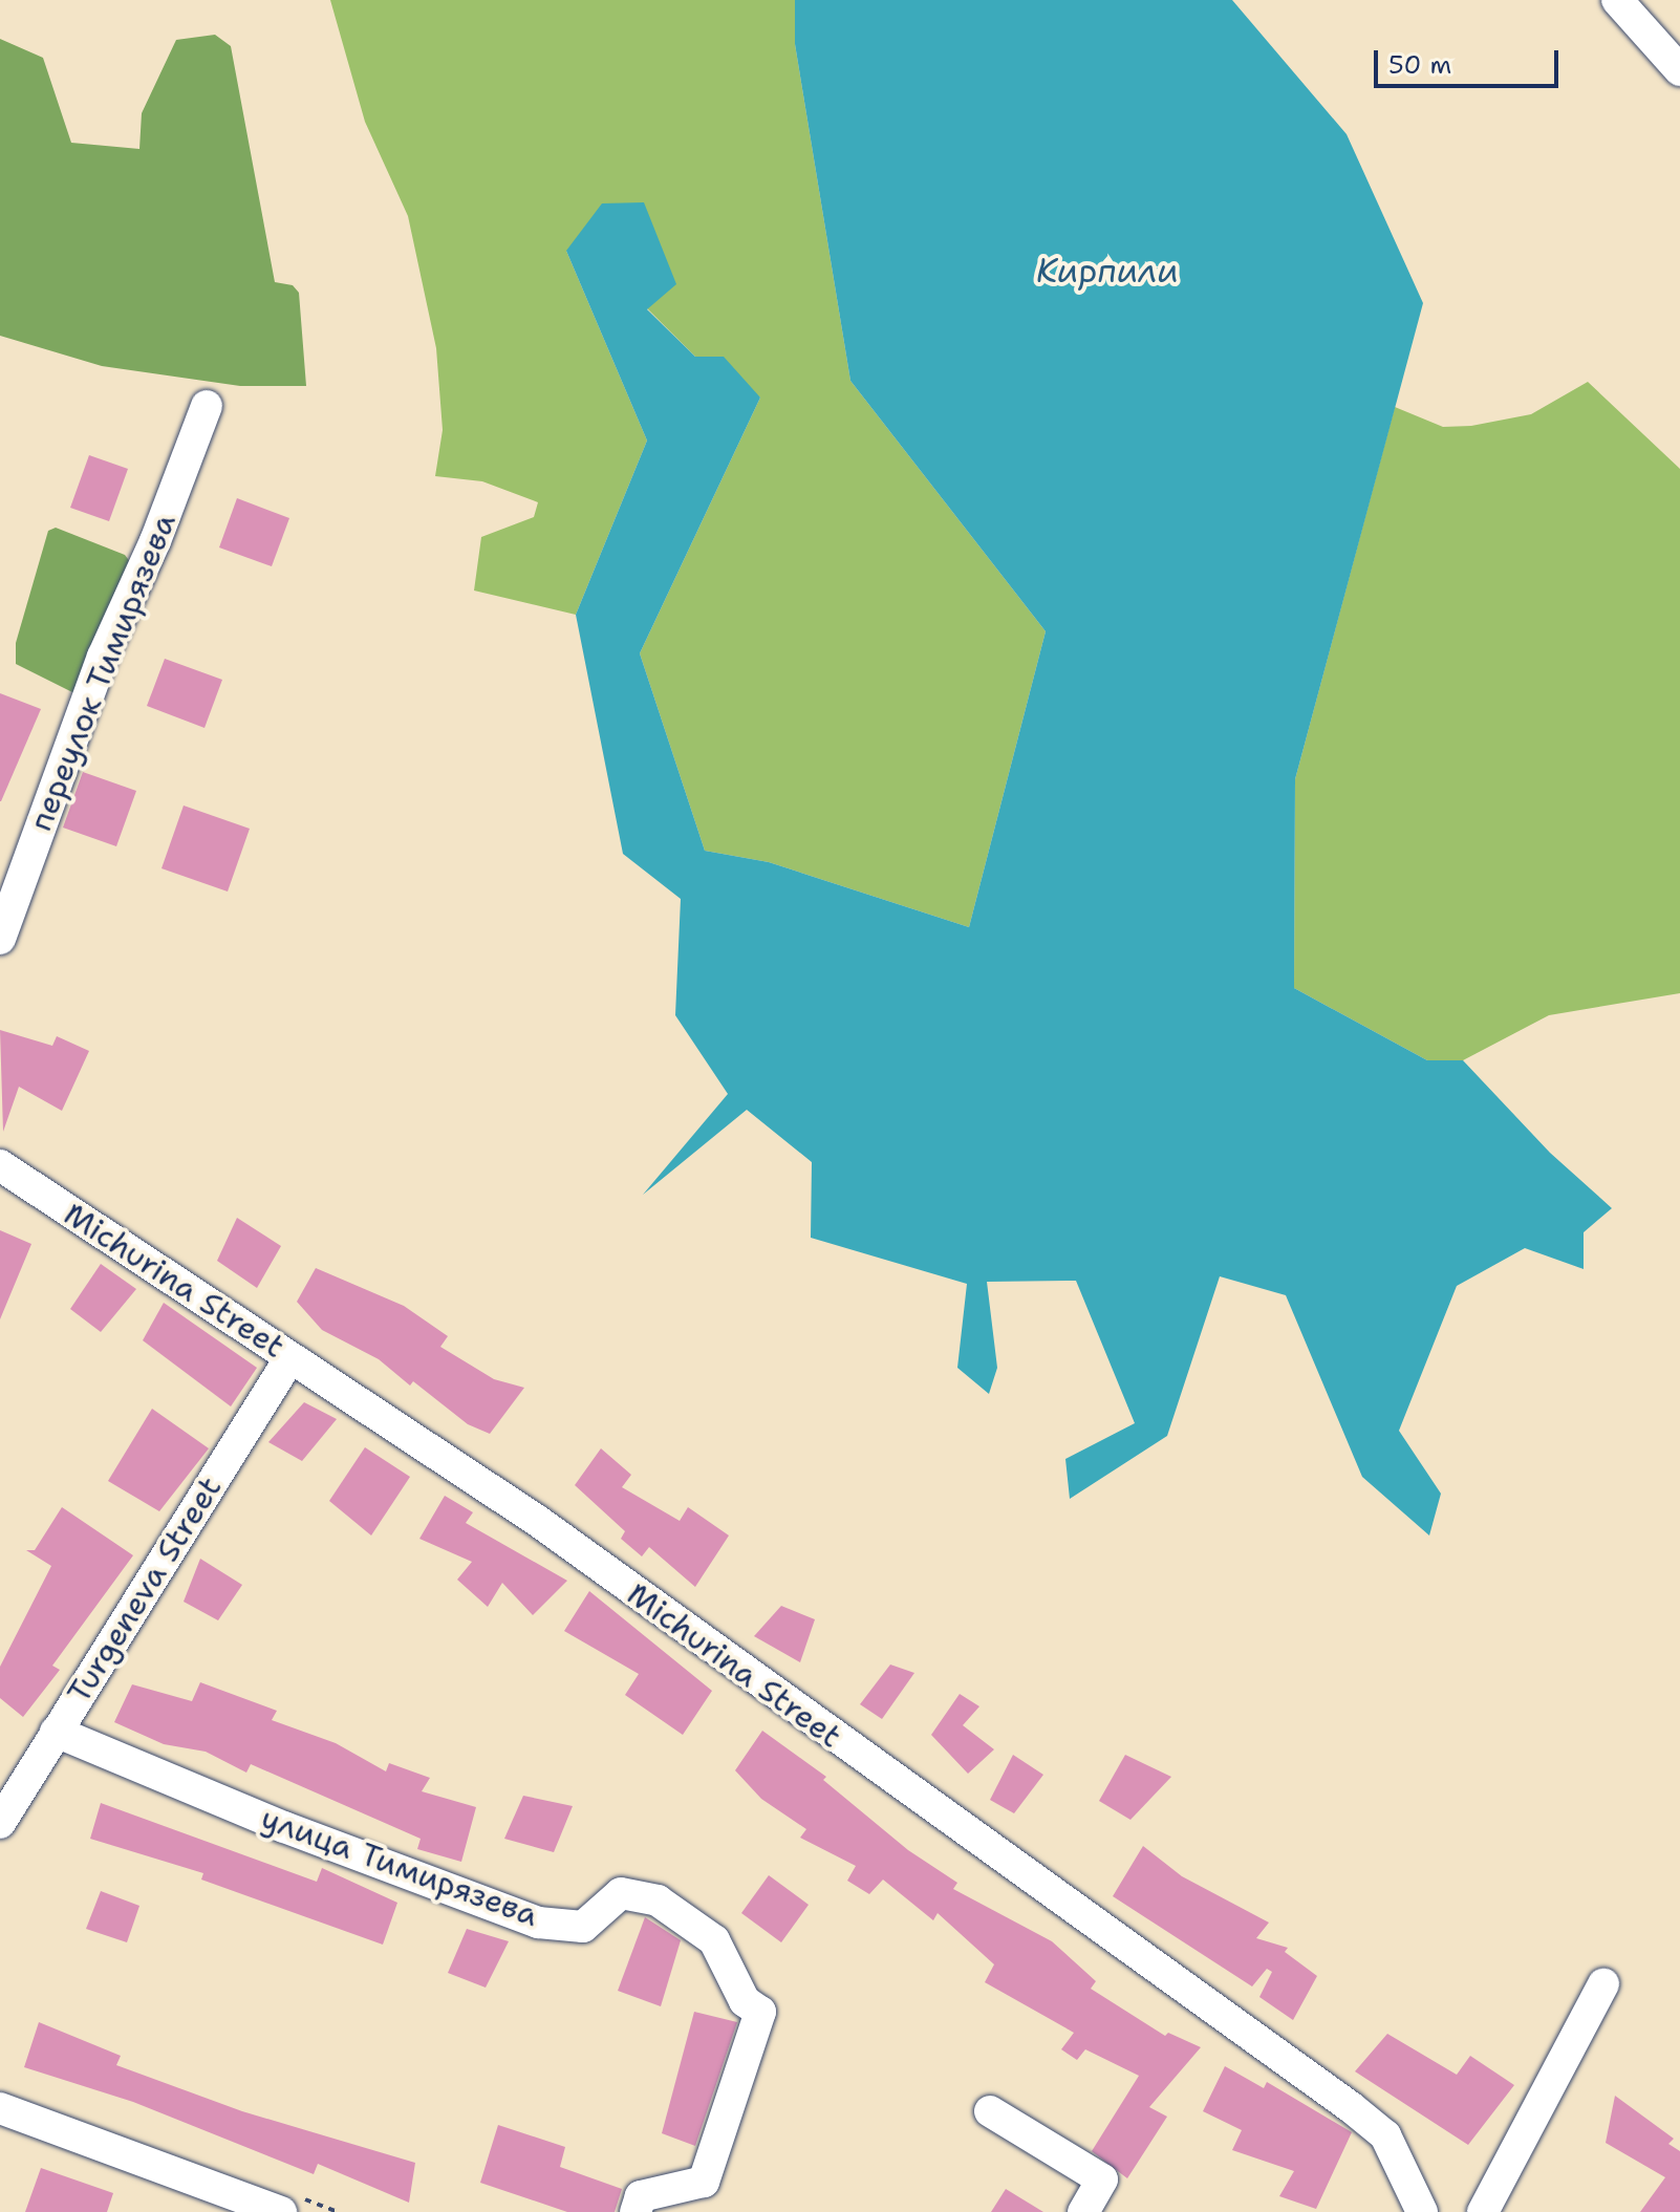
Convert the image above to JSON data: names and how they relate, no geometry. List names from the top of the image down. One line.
{"streets":{"street":["переулок Тимирязева","Michurina Street","Turgeneva Street","улица Тимирязева"]},"crossings":[["Michurina Street","Turgeneva Street"],["Turgeneva Street","улица Тимирязева"]],"water":["Кирпили"],"scale_bar":"50 m"}
